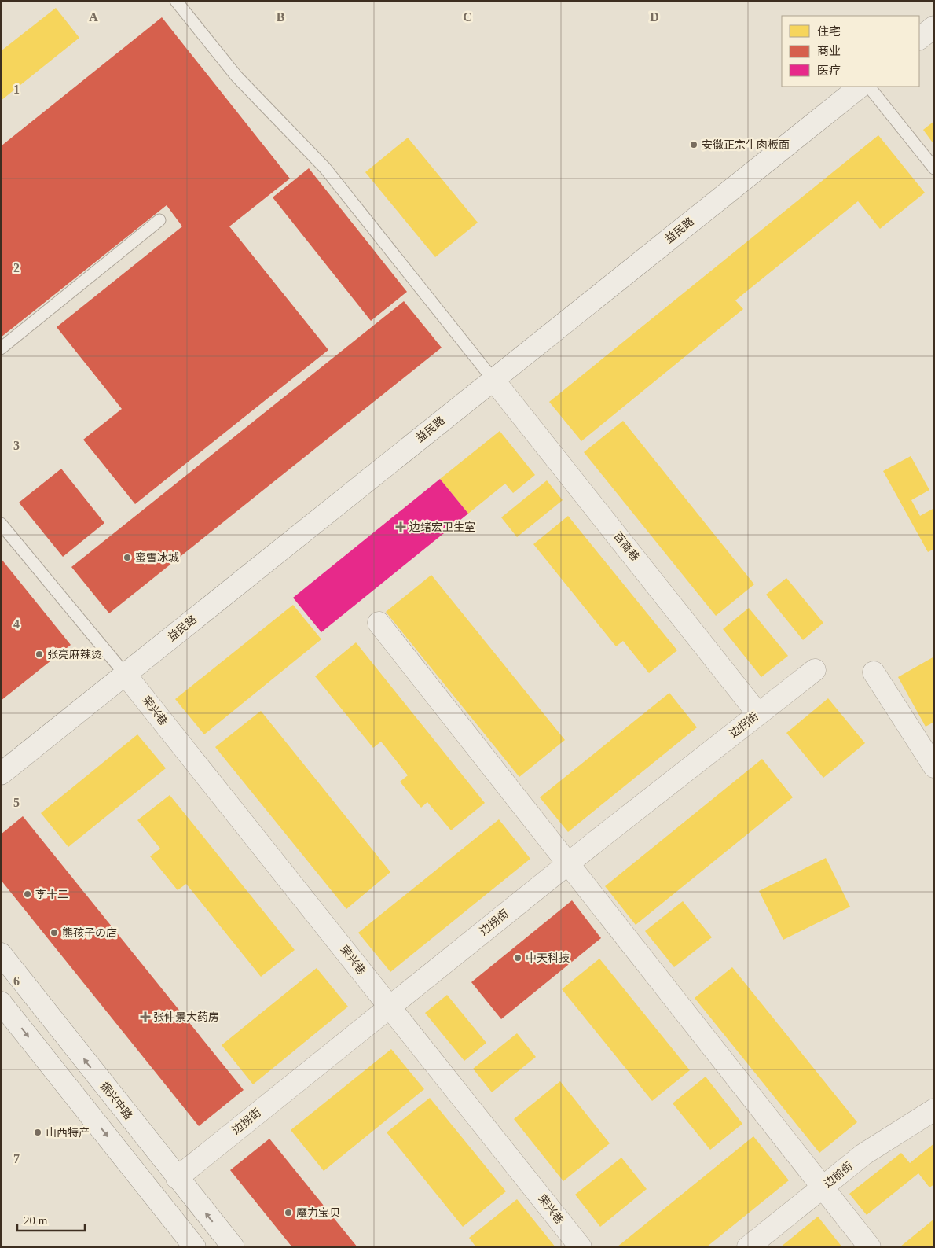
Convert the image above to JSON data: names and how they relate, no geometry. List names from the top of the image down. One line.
{"streets":{"street":["益民路","百商巷","荣兴巷","边拐街","振兴中路","边前街"]},"crossings":[["益民路","百商巷"],["益民路","荣兴巷"],["百商巷","边拐街"],["荣兴巷","边拐街"],["边拐街","振兴中路"]],"places":{"other":["安徽正宗牛肉板面","蜜雪冰城","张亮麻辣烫","李十二","熊孩子の店","中天科技","山西特产","魔力宝贝"],"health":["边绪宏卫生室","张仲景大药房"]},"legend":["住宅","商业","医疗"],"scale_bar":"20 m","grid":{"columns":["A","B","C","D"],"rows":["1","2","3","4","5","6","7"]}}
